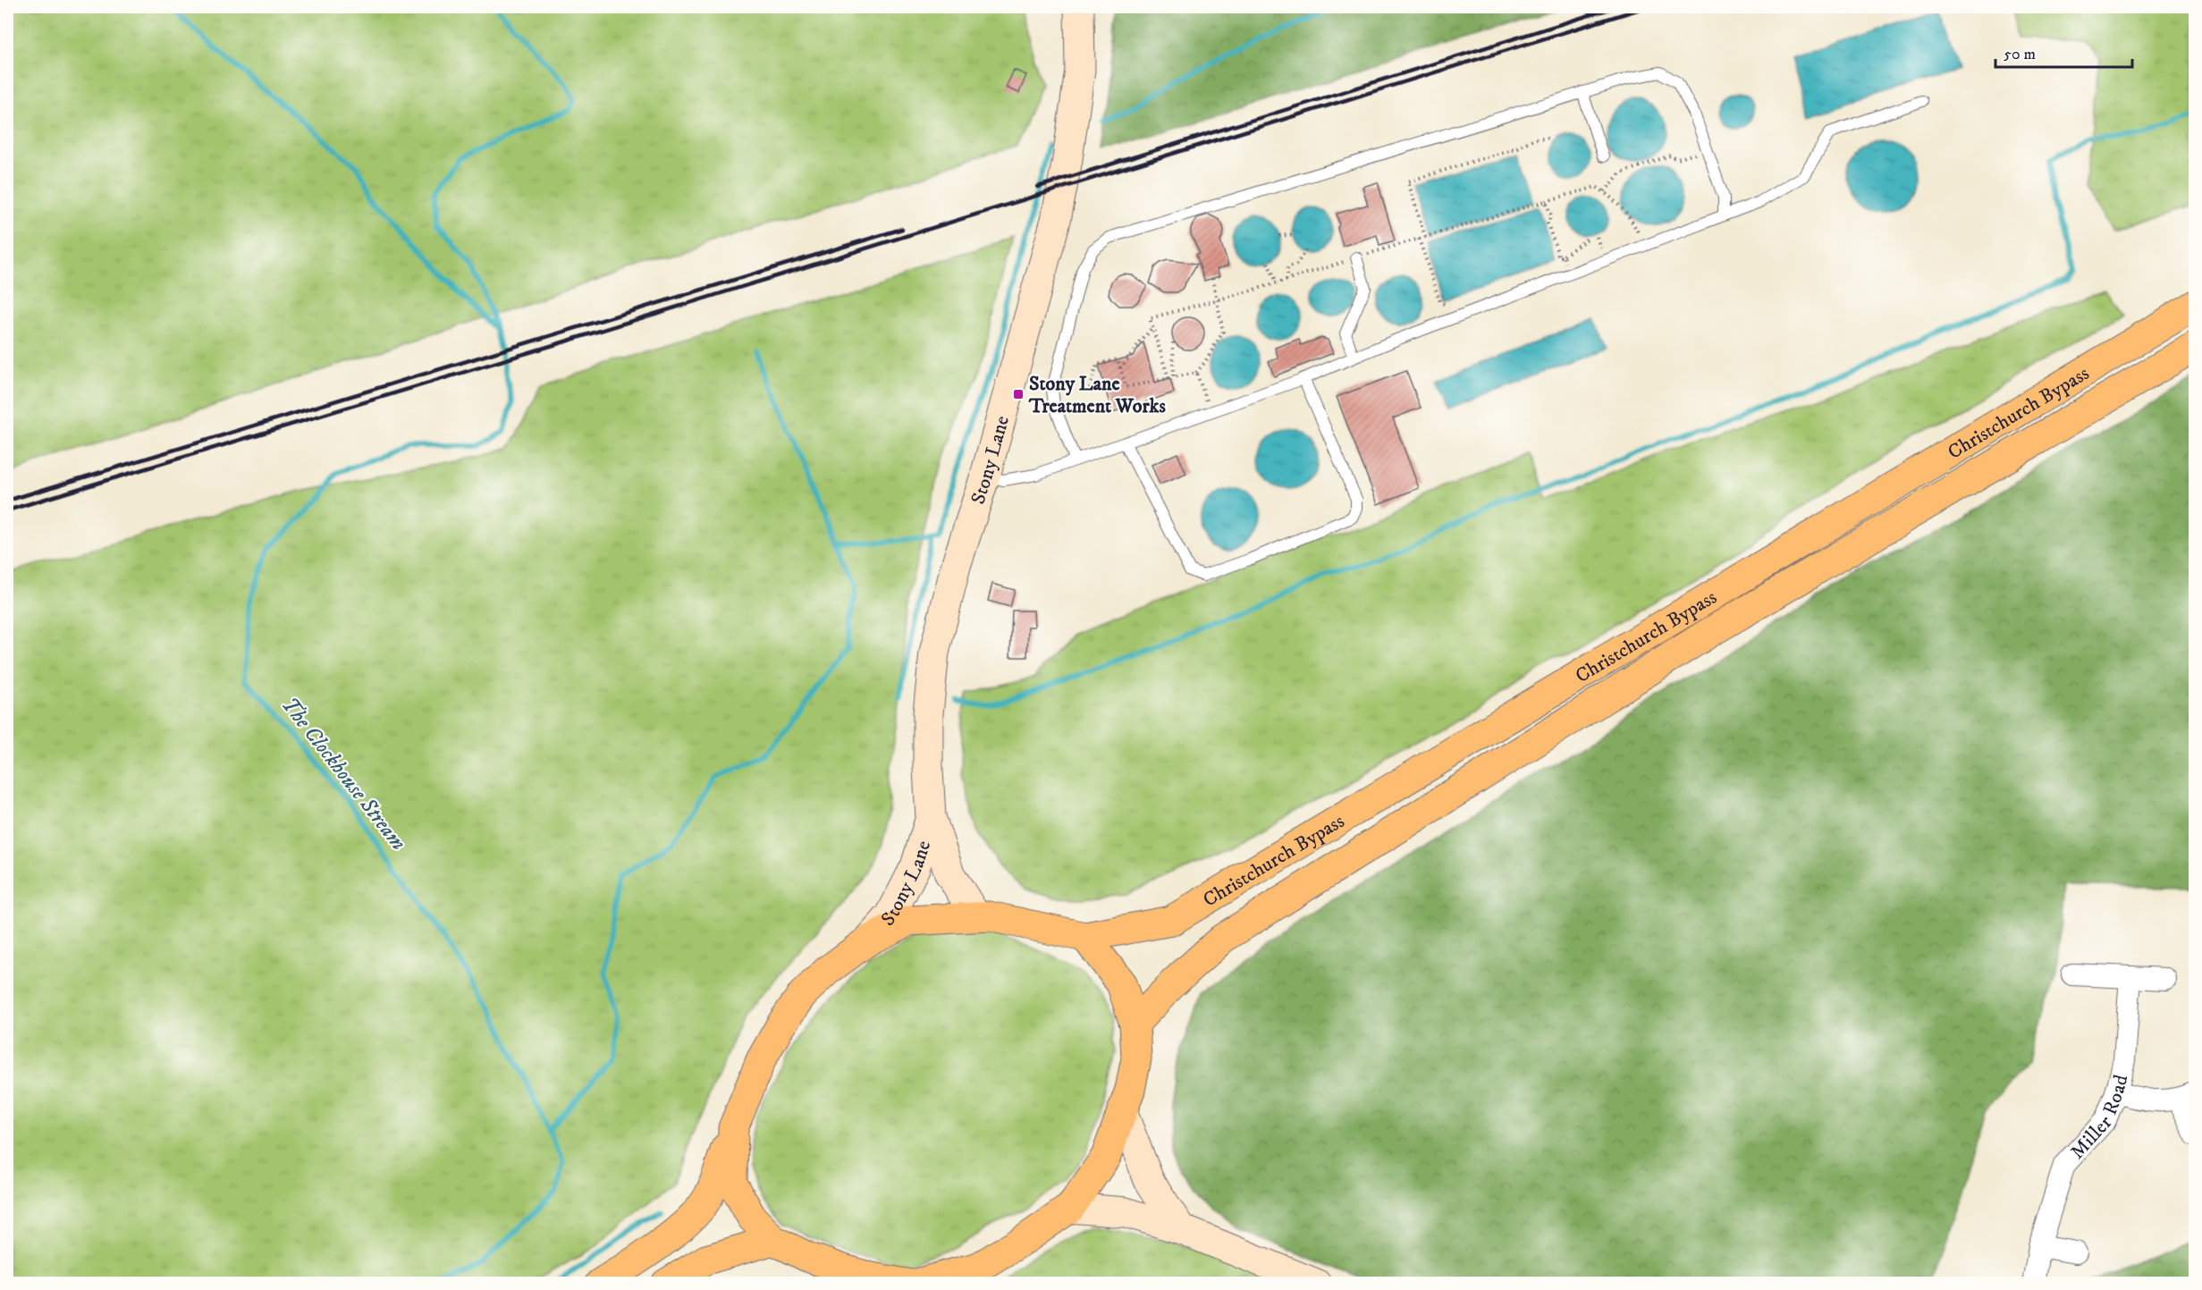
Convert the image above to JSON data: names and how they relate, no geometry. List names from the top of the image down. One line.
{"streets":{"main road":["Christchurch Bypass","Stony Lane"],"street":["Miller Road"]},"water":["The Clockhouse Stream"],"places":{"transit":["Stony Lane Treatment Works"]},"scale_bar":"50 m"}
